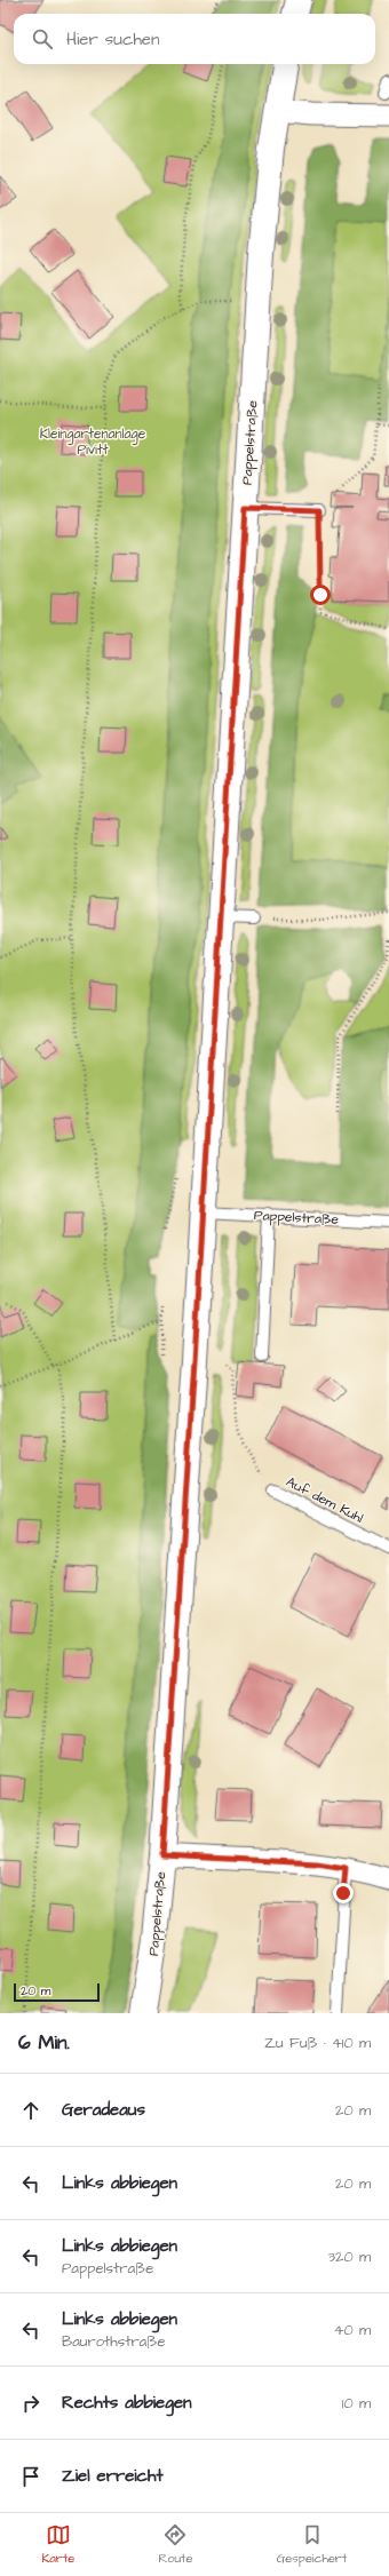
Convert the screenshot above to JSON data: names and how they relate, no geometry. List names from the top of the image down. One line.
{"streets":{"street":["Pappelstraße"],"lane":["Auf dem Kuhl"]},"parks":["Kleingartenanlage Pivitt"],"scale_bar":"20 m","page":{"search":"Hier suchen","scale":"20 m","heading":["6 Min.","Zu Fuß · 410 m"],"list":[["Geradeaus","20 m"],["Links abbiegen","20 m"],["Links abbiegen","Pappelstraße","320 m"],["Links abbiegen","Baurothstraße","40 m"],["Rechts abbiegen","10 m"],"Ziel erreicht"],"nav":["Karte","Route","Gespeichert"]}}
